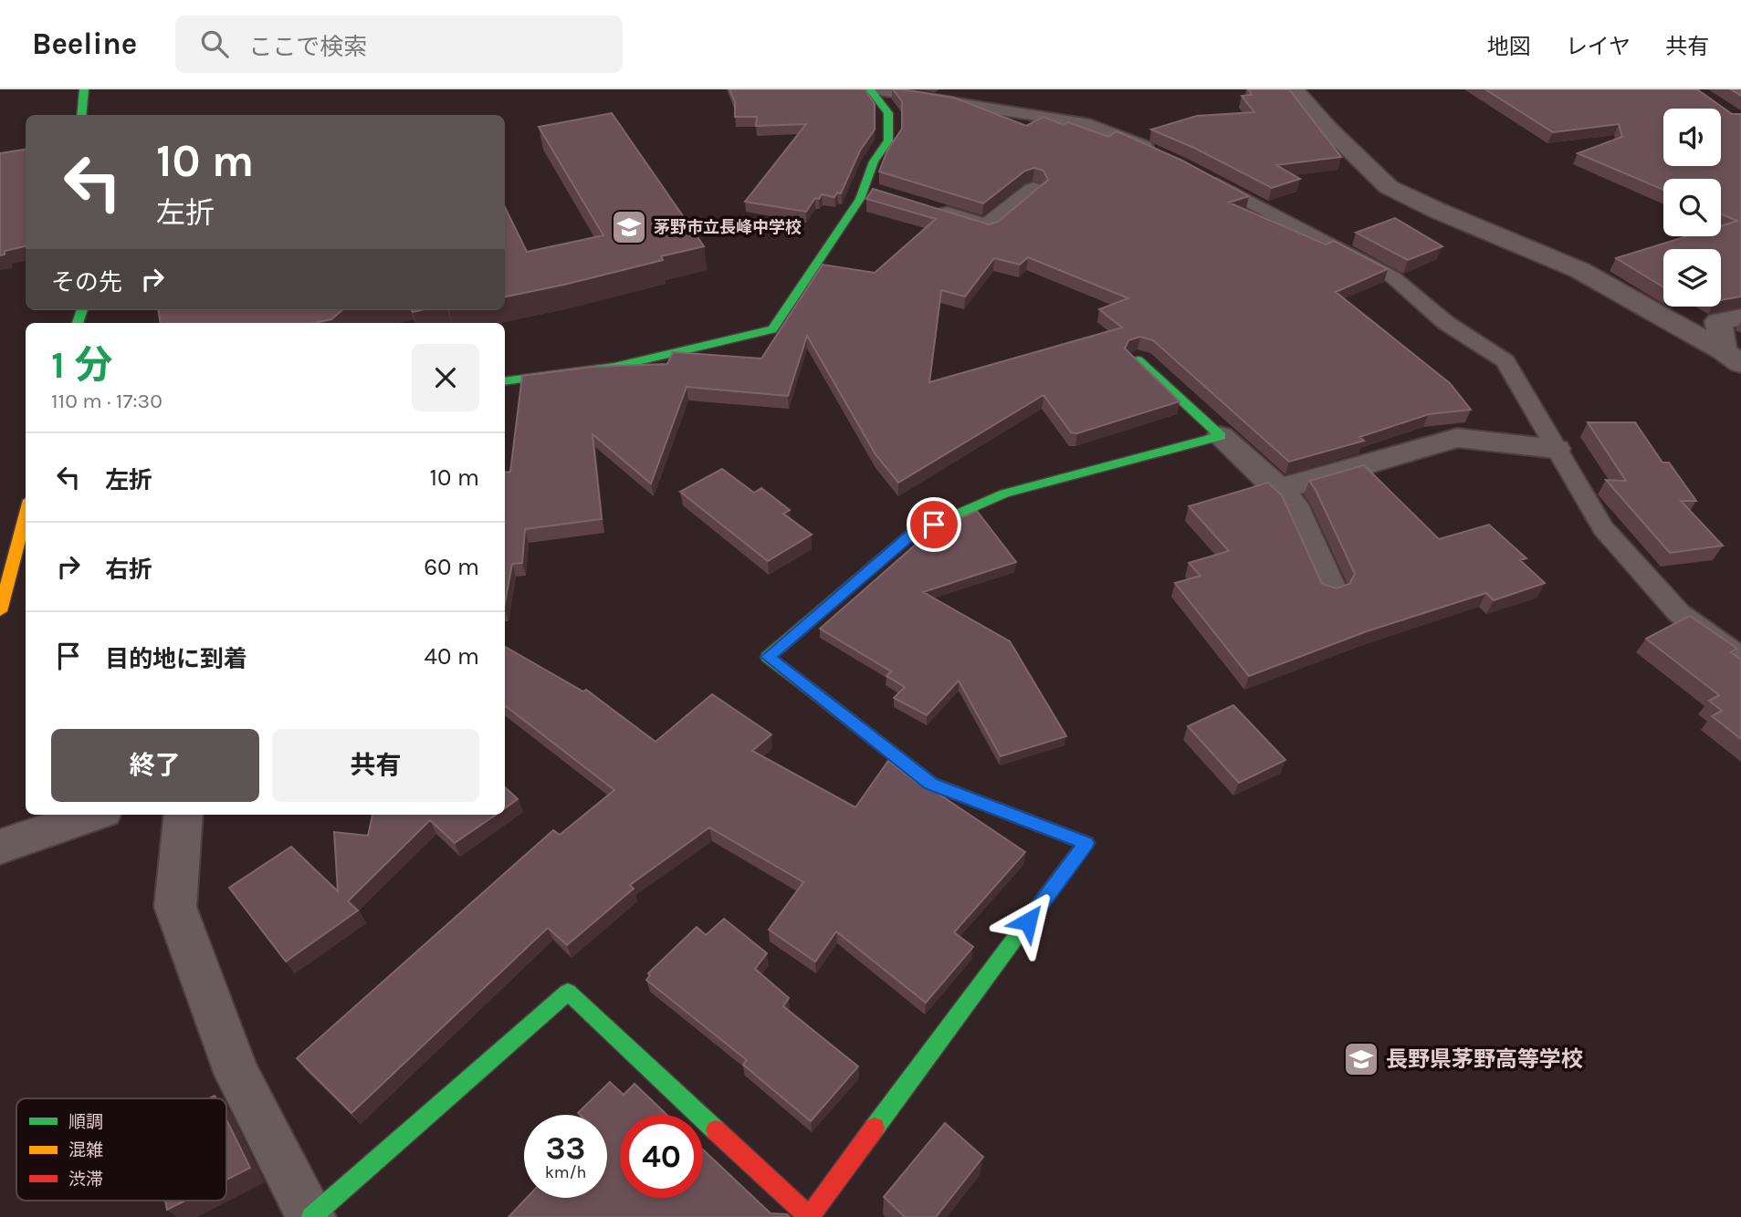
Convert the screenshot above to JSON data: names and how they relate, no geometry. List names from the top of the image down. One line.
{"places":{"school or university":["茅野市立長峰中学校","長野県茅野高等学校"]},"legend":["順調","混雑","渋滞"],"page":{"header":"Beeline","search":"ここで検索","nav":["地図","レイヤ","共有"],"turn":["10 m","左折"],"then":"その先","heading":["1 分","110 m · 17:30"],"list":[{"name":"左折","value":"10 m"},{"name":"右折","value":"60 m"},{"name":"目的地に到着","value":"40 m"}],"buttons":["終了","共有"],"speed":"33 km/h","limit":"40"}}
